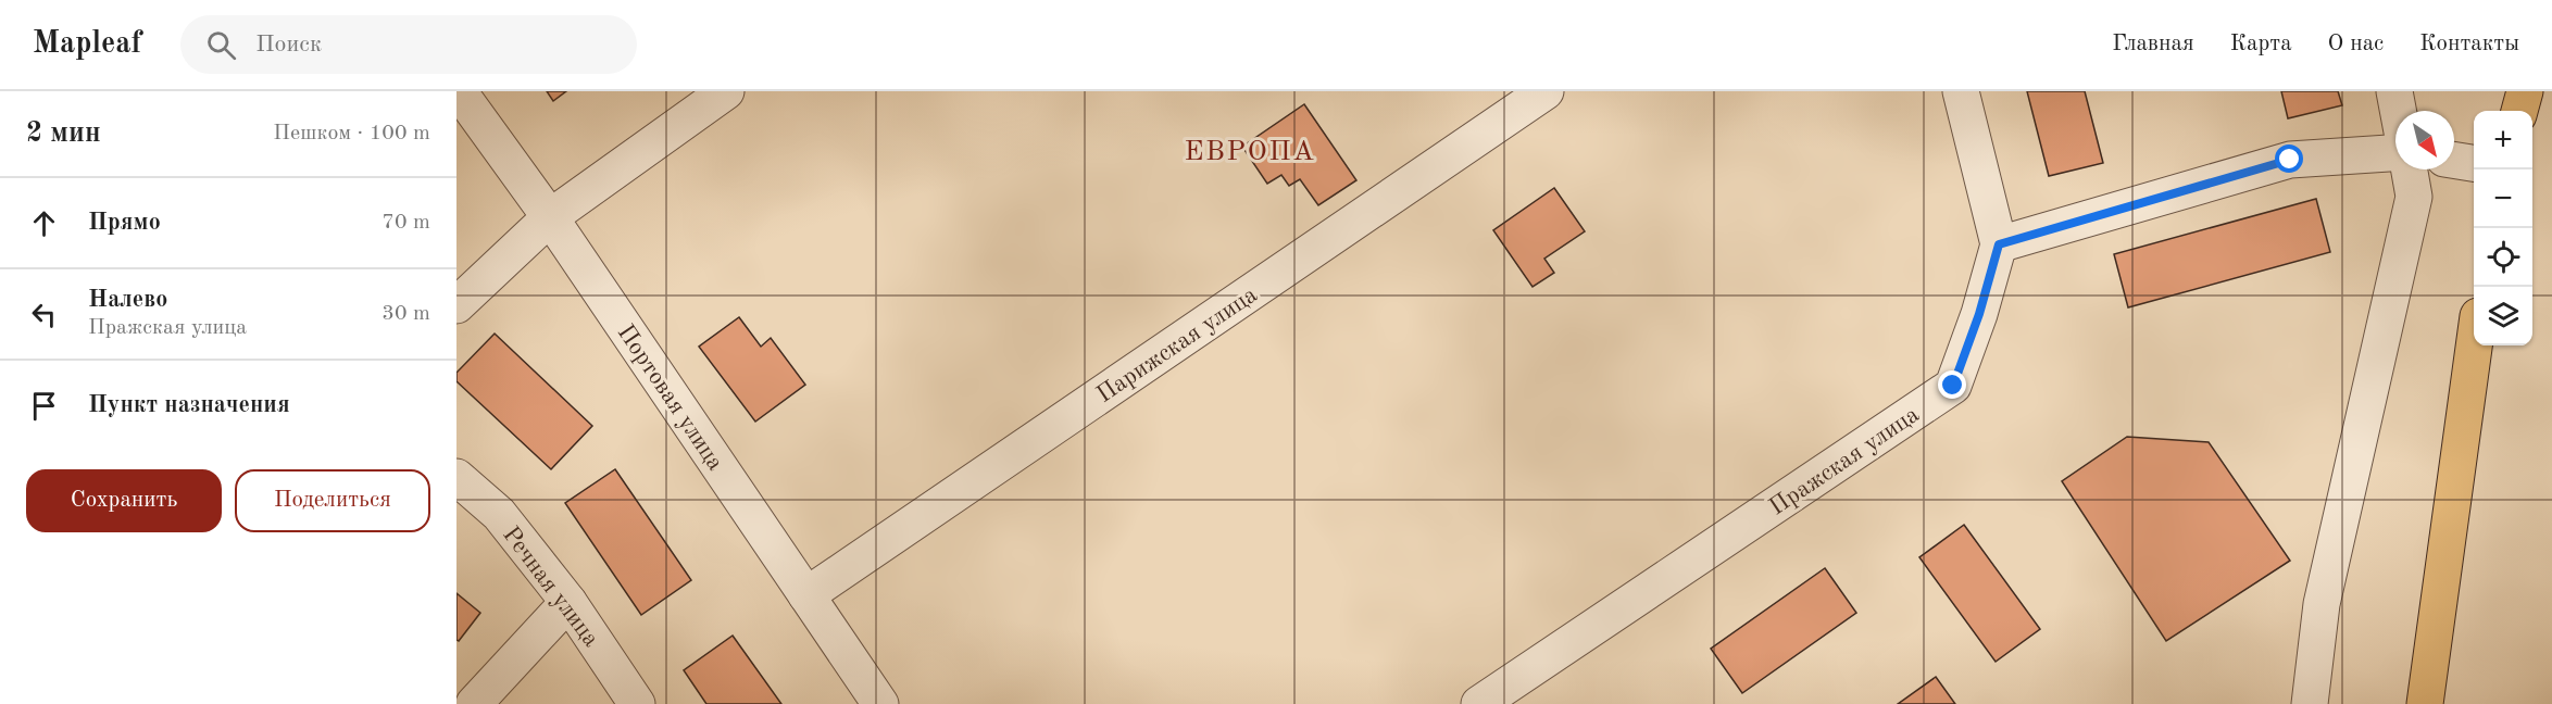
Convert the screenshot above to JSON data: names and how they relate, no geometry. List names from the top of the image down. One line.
{"streets":{"street":["Парижская улица","Портовая улица","Пражская улица","Речная улица"]},"crossings":[["Парижская улица","Портовая улица"]],"districts":["ЕВРОПА"],"north":"bottom right","page":{"header":"Mapleaf","search":"Поиск","nav":["Главная","Карта","О нас","Контакты"],"heading":["2 мин","Пешком · 100 m"],"map_buttons":["+","−"],"list":[["Прямо","70 m"],["Налево","Пражская улица","30 m"],"Пункт назначения"],"buttons":["Сохранить","Поделиться"]}}
